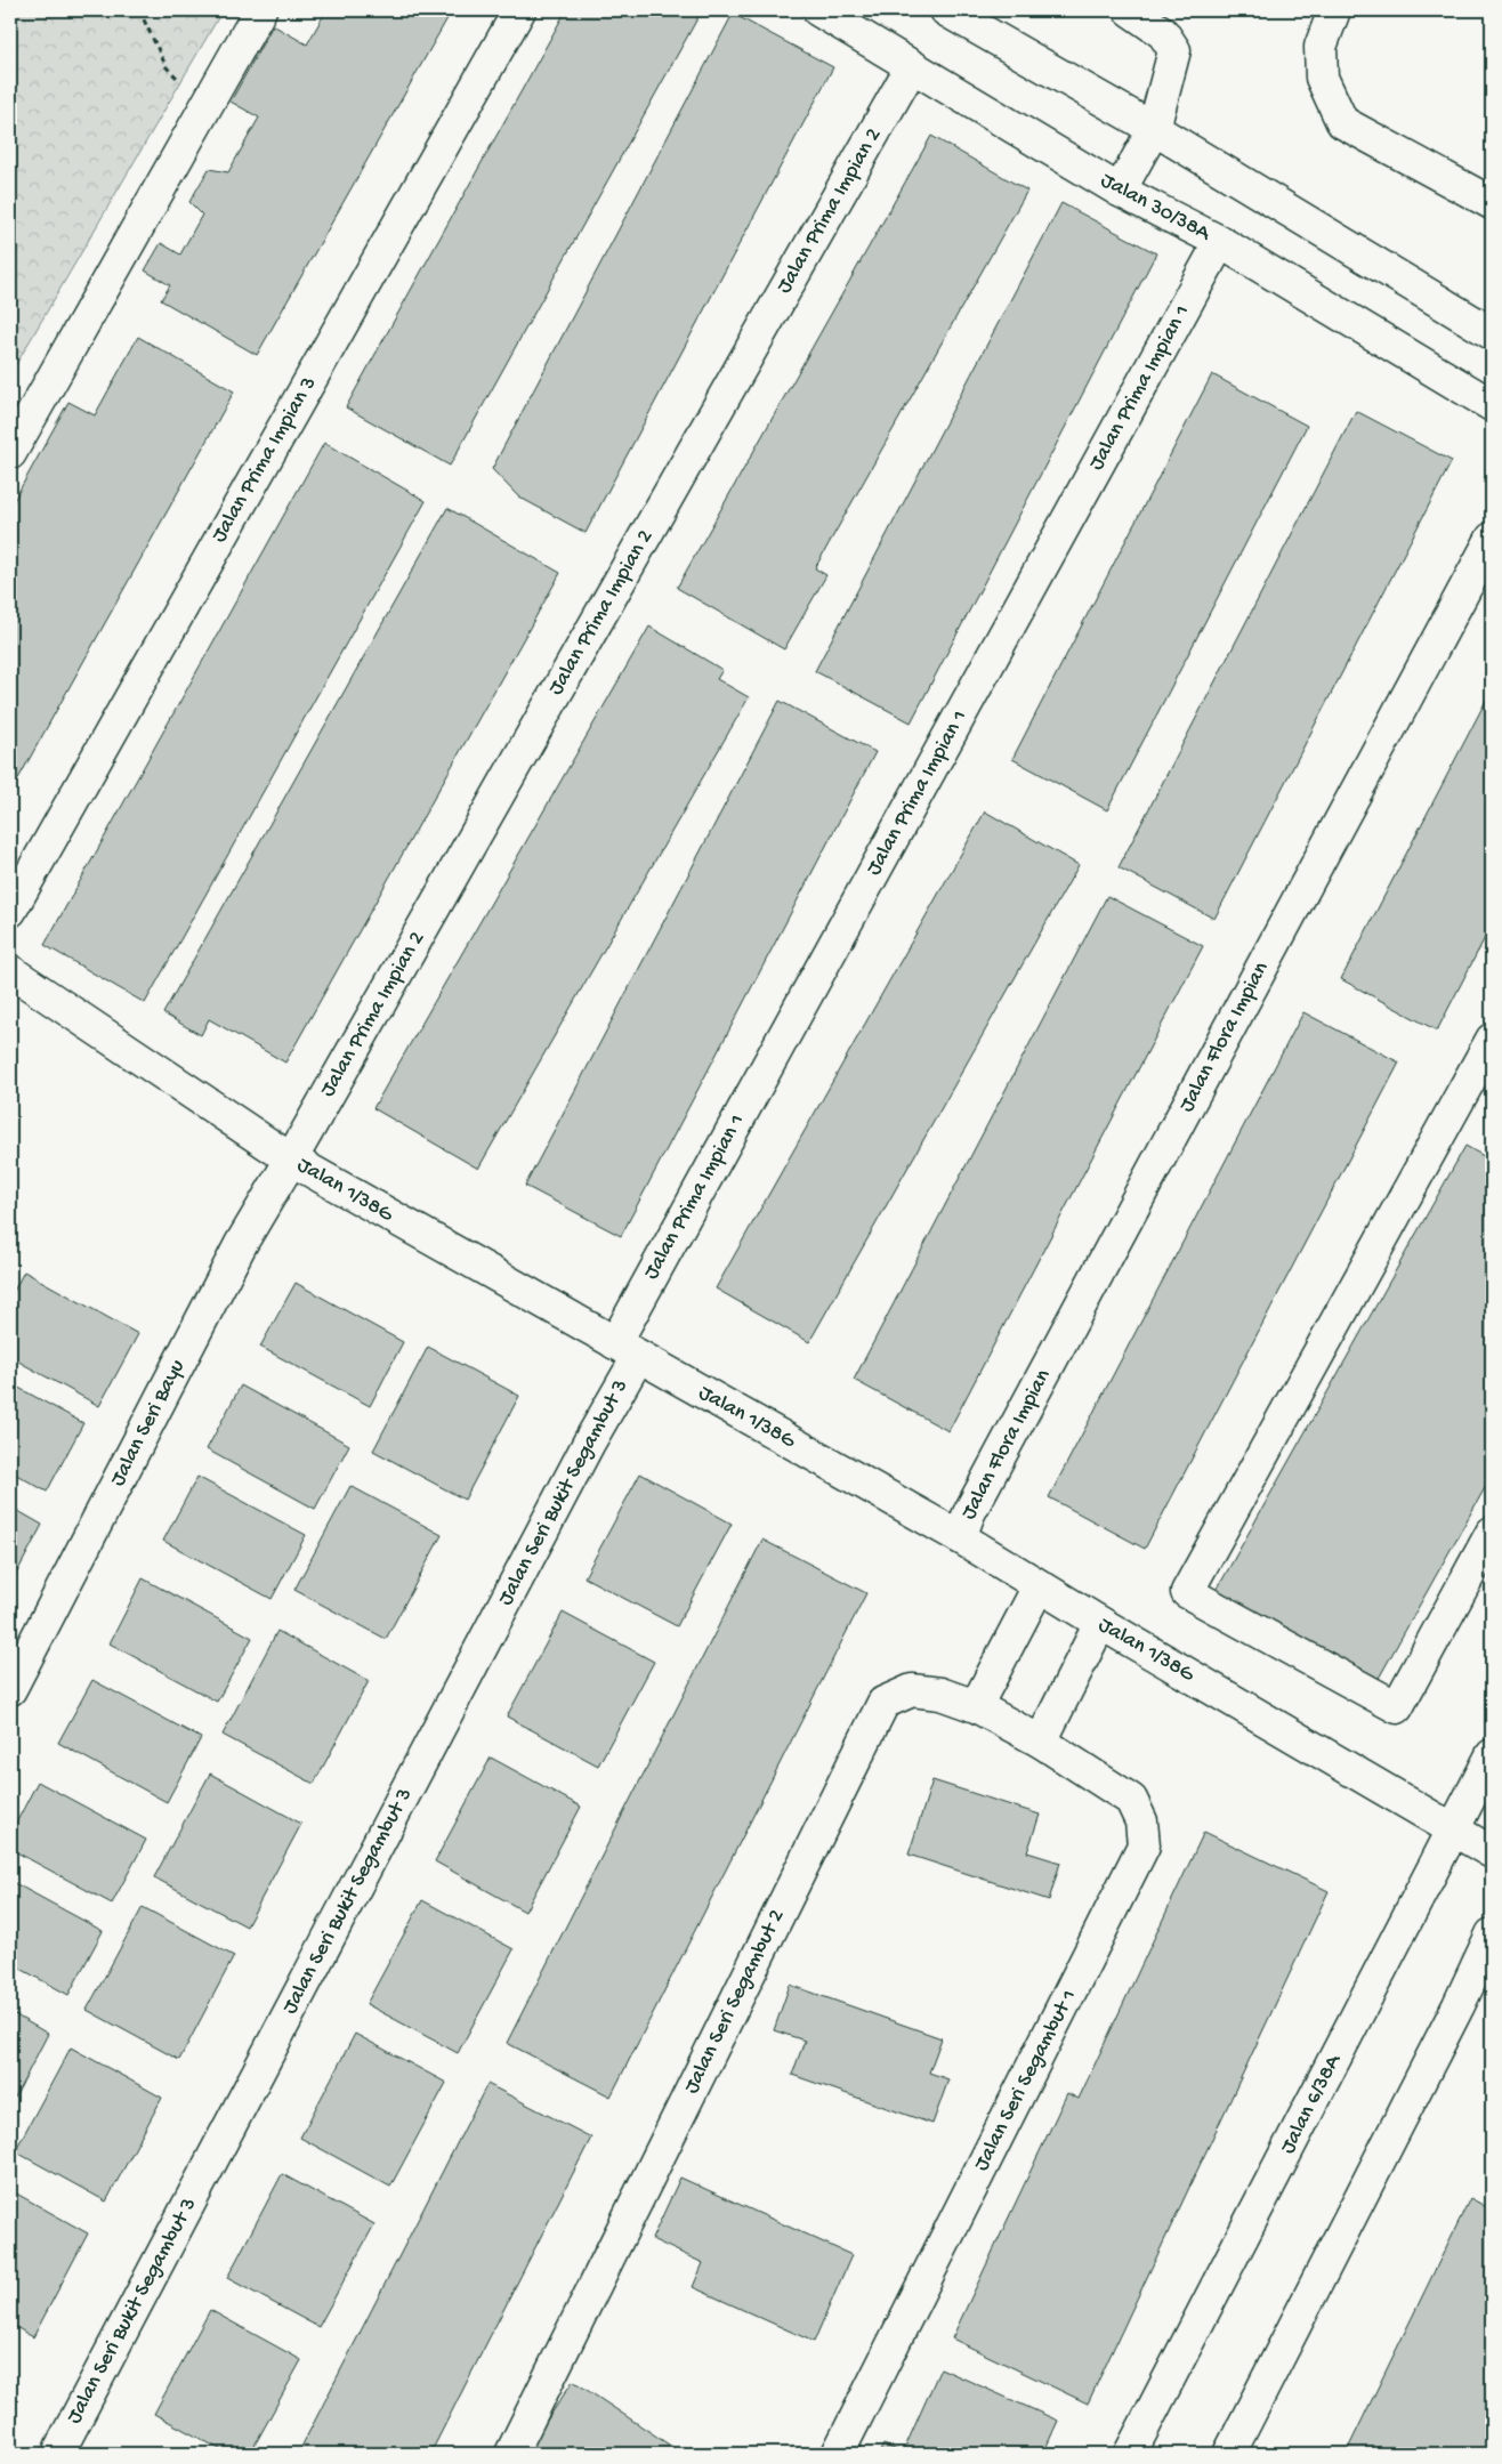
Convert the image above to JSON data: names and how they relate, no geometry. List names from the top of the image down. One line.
{"streets":{"street":["Jalan 30/38A","Jalan Prima Impian 2","Jalan Prima Impian 1","Jalan Prima Impian 3","Jalan Flora Impian","Jalan 1/38G","Jalan Seri Bayu","Jalan Seri Bukit Segambut 3","Jalan Seri Segambut 2","Jalan Seri Segambut 1","Jalan 6/38A"]},"crossings":[["Jalan 30/38A","Jalan Prima Impian 2"],["Jalan 30/38A","Jalan Prima Impian 1"],["Jalan Prima Impian 2","Jalan 1/38G"],["Jalan Prima Impian 2","Jalan Seri Bayu"],["Jalan Prima Impian 1","Jalan 1/38G"],["Jalan Prima Impian 1","Jalan Seri Bukit Segambut 3"],["Jalan Flora Impian","Jalan 1/38G"],["Jalan 1/38G","Jalan Seri Bayu"],["Jalan 1/38G","Jalan Seri Bukit Segambut 3"],["Jalan 1/38G","Jalan 6/38A"],["Jalan Seri Segambut 2","Jalan Seri Segambut 1"]]}
